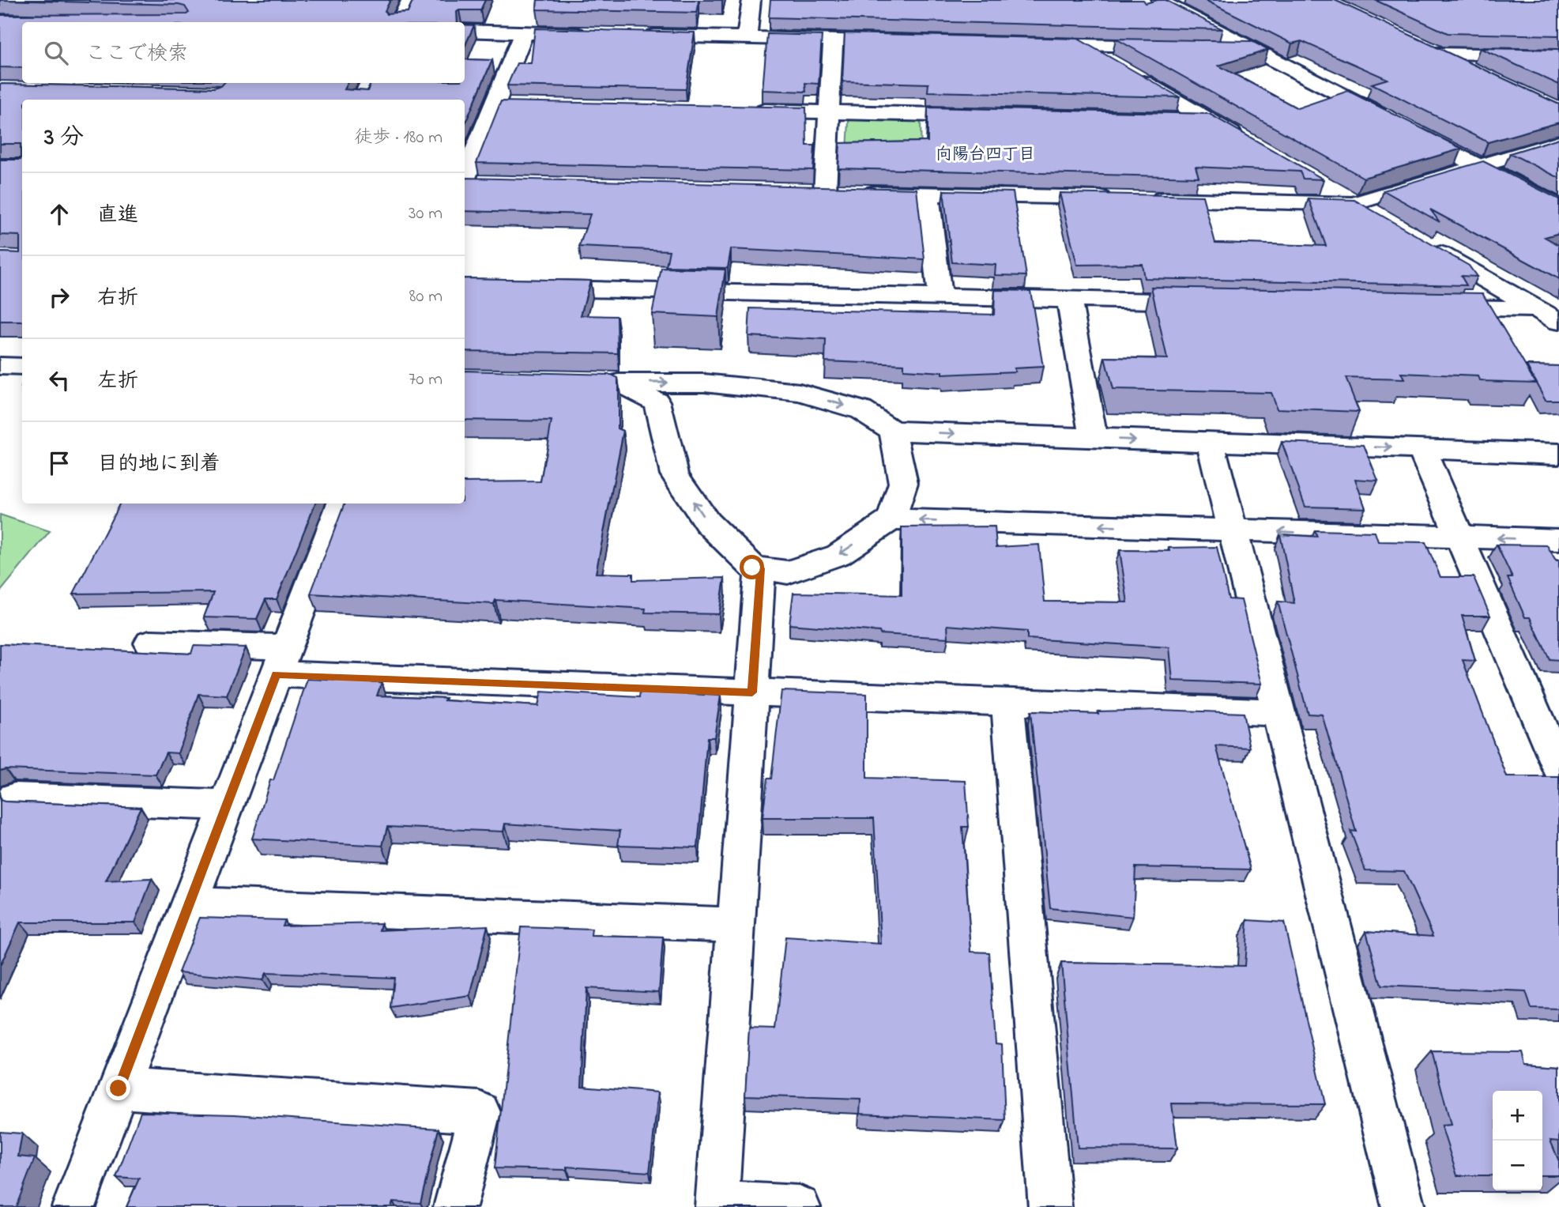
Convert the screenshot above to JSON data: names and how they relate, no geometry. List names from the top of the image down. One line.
{"districts":["向陽台四丁目"],"page":{"search":"ここで検索","heading":["3 分","徒歩 · 180 m"],"list":[["直進","30 m"],["右折","80 m"],["左折","70 m"],"目的地に到着"],"map_buttons":["+","−"]}}
